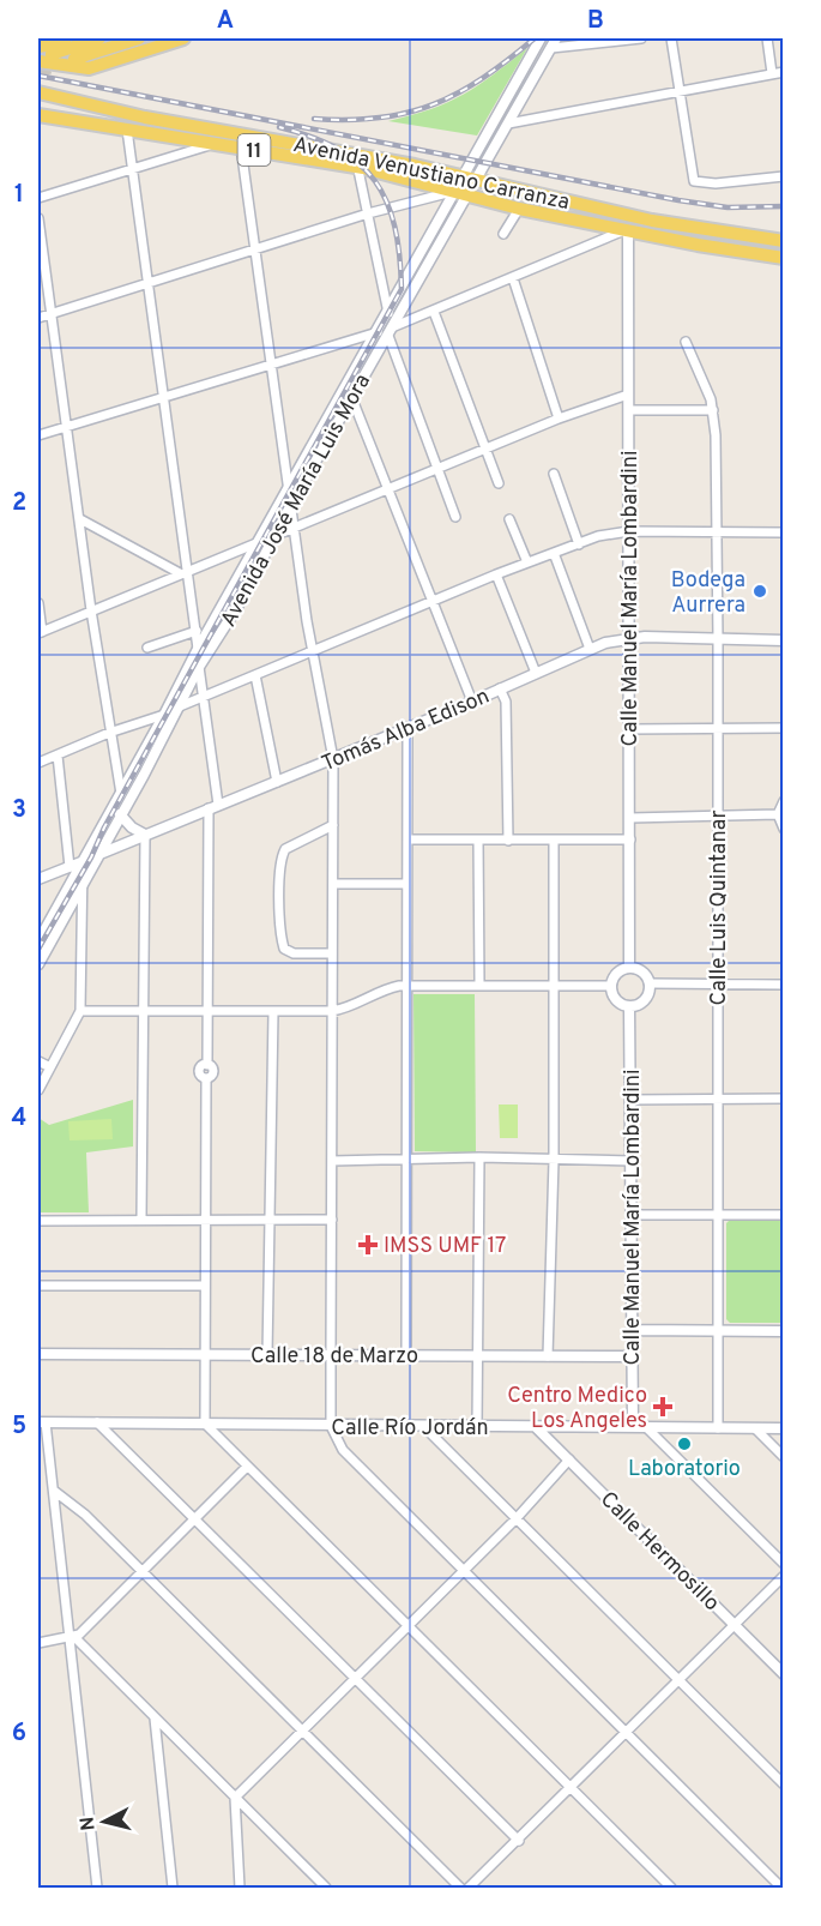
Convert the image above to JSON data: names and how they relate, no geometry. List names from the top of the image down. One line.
{"streets":{"main road":["11","Avenida Venustiano Carranza"],"street":["Avenida José María Luis Mora","Calle Manuel María Lombardini","Tomás Alba Edison","Calle Luis Quintanar","Calle 18 de Marzo","Calle Río Jordán","Calle Hermosillo"]},"crossings":[["Avenida Venustiano Carranza","Avenida José María Luis Mora"],["Avenida Venustiano Carranza","Calle Manuel María Lombardini"],["Avenida José María Luis Mora","Tomás Alba Edison"],["Calle Manuel María Lombardini","Tomás Alba Edison"],["Calle Manuel María Lombardini","Calle 18 de Marzo"],["Calle Manuel María Lombardini","Calle Río Jordán"],["Tomás Alba Edison","Calle Luis Quintanar"],["Calle Luis Quintanar","Calle Río Jordán"],["Calle Río Jordán","Calle Hermosillo"]],"places":{"other":["Bodega Aurrera","Laboratorio"],"health":["IMSS UMF 17","Centro Medico Los Angeles"]},"north":"left","grid":{"columns":["A","B"],"rows":["1","2","3","4","5","6"]}}
